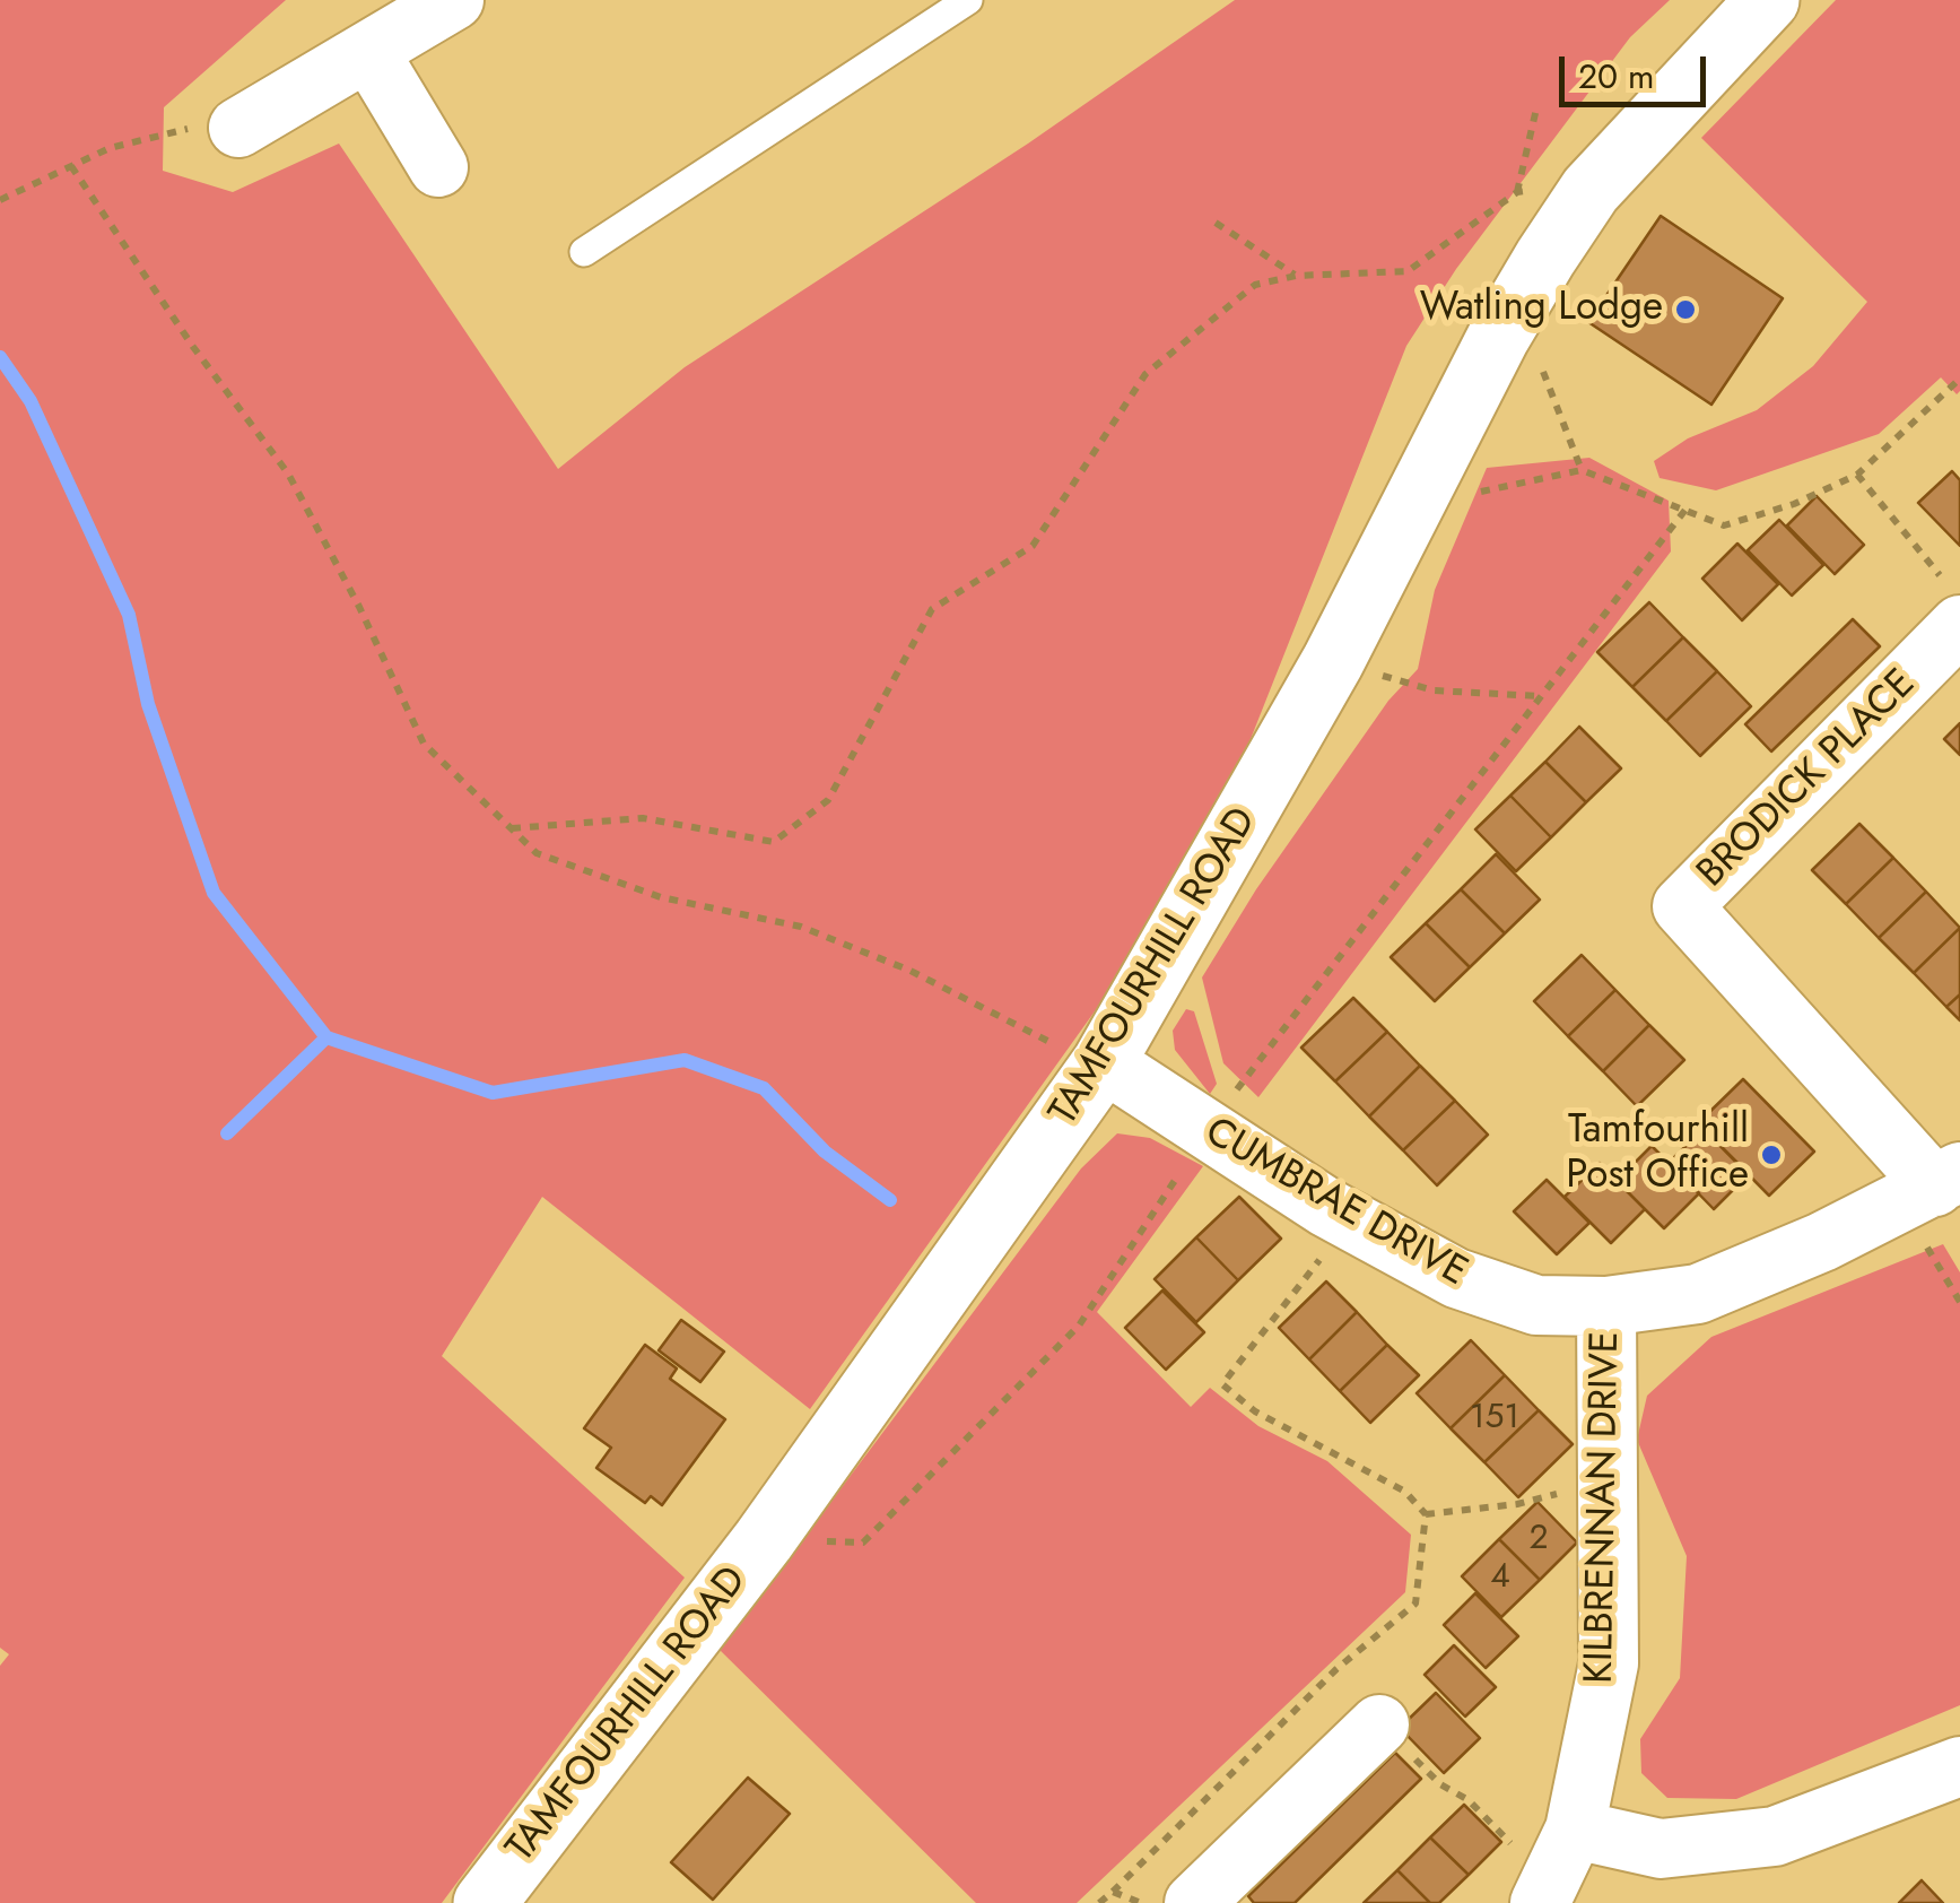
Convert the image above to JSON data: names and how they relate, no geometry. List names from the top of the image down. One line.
{"streets":{"main road":["TAMFOURHILL ROAD"],"street":["BRODICK PLACE","CUMBRAE DRIVE","KILBRENNAN DRIVE"]},"crossings":[["BRODICK PLACE","CUMBRAE DRIVE"],["TAMFOURHILL ROAD","CUMBRAE DRIVE"],["CUMBRAE DRIVE","KILBRENNAN DRIVE"]],"places":["Watling Lodge","Tamfourhill Post Office"],"house_numbers":["151","2","4"],"scale_bar":"20 m"}
